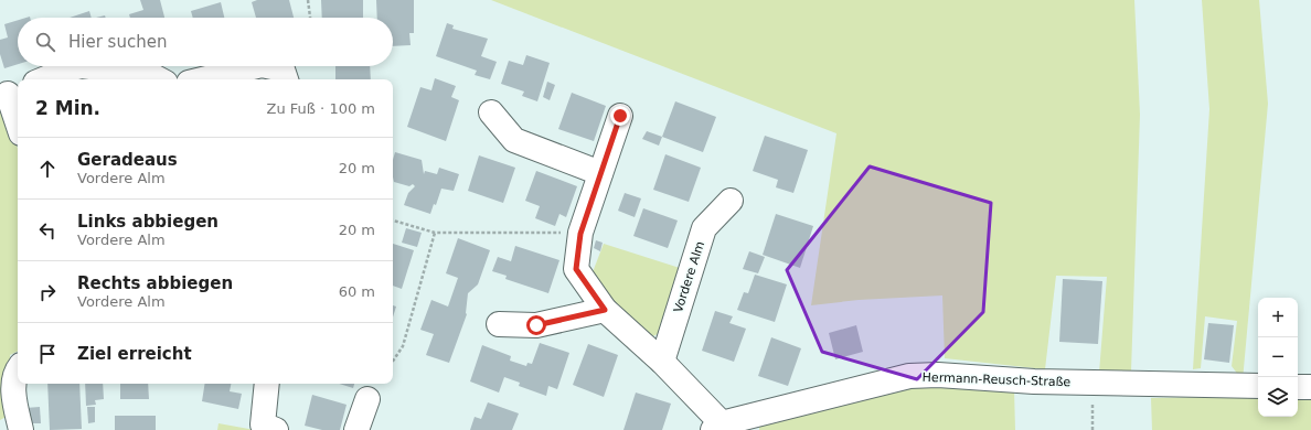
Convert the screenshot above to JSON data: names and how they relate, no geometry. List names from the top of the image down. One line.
{"streets":{"street":["Vordere Alm","Hermann-Reusch-Straße"]},"page":{"search":"Hier suchen","heading":["2 Min.","Zu Fuß · 100 m"],"list":[["Geradeaus","Vordere Alm","20 m"],["Links abbiegen","Vordere Alm","20 m"],["Rechts abbiegen","Vordere Alm","60 m"],"Ziel erreicht"],"map_buttons":["+","−"]}}
